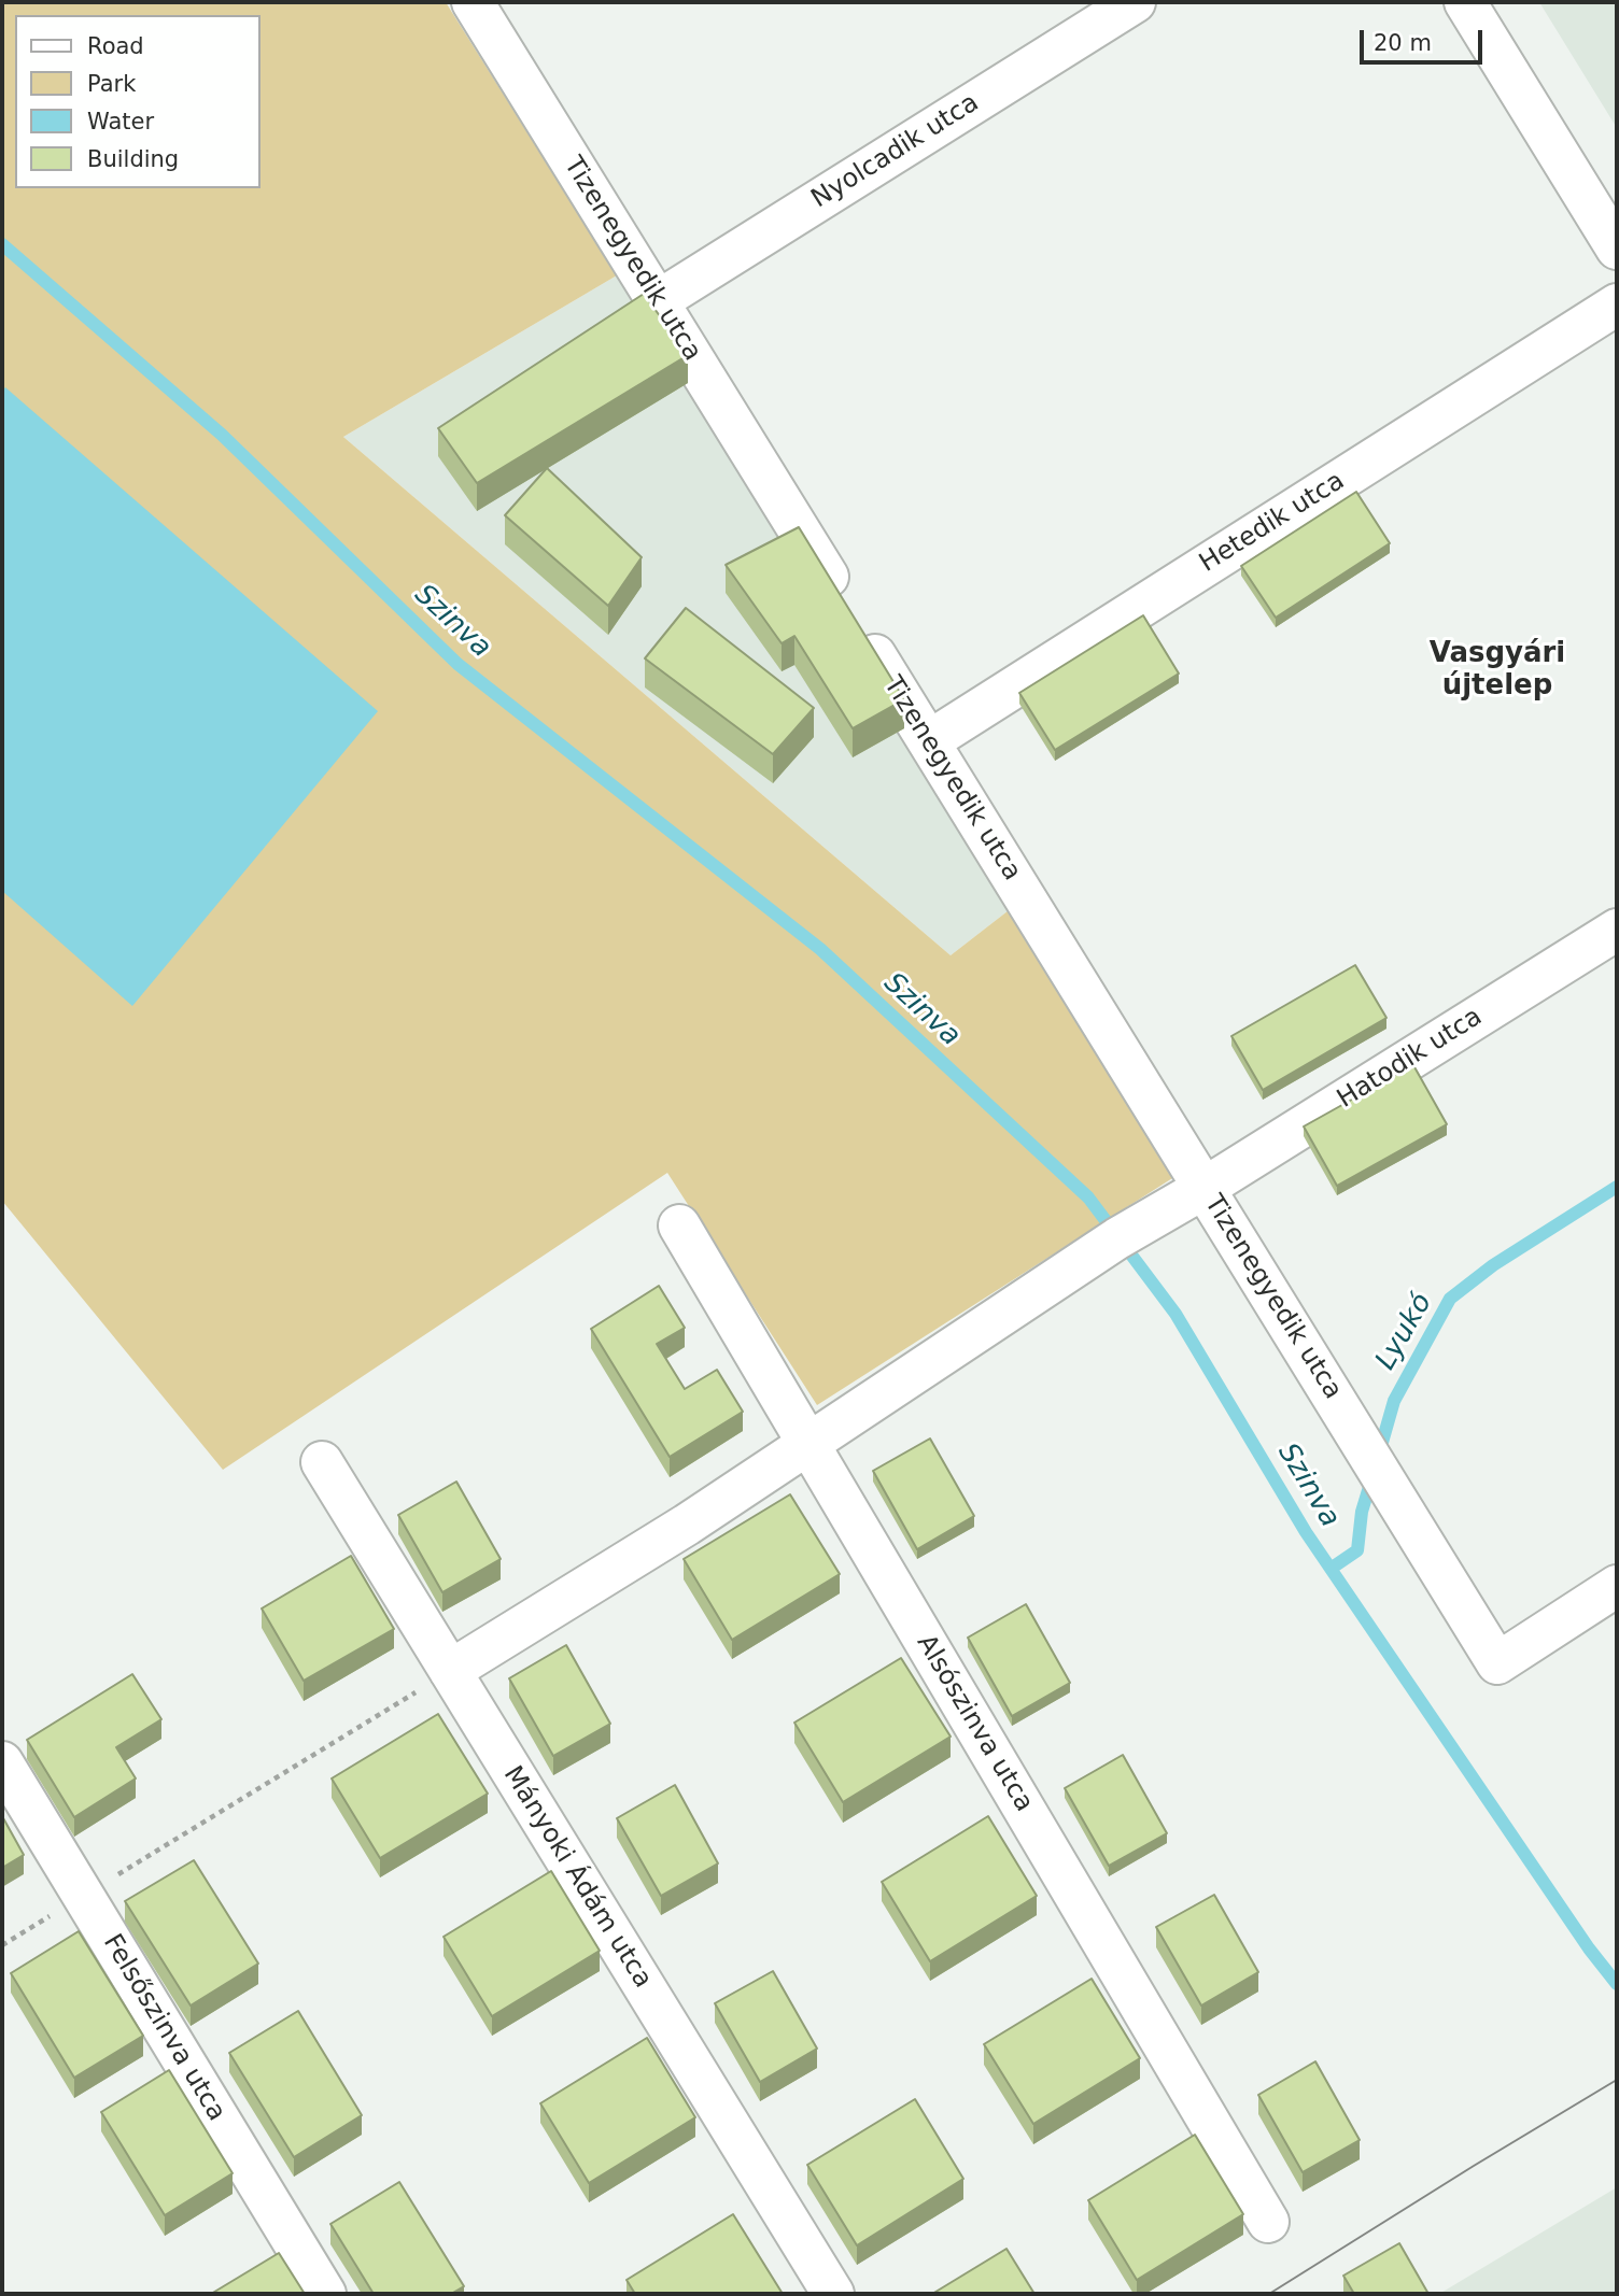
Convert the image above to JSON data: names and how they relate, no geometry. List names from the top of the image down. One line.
{"streets":{"street":["Nyolcadik utca","Tizenegyedik utca","Hetedik utca","Hatodik utca","Alsószinva utca","Mányoki Ádám utca","Felsőszinva utca"]},"crossings":[["Nyolcadik utca","Tizenegyedik utca"],["Tizenegyedik utca","Hetedik utca"],["Tizenegyedik utca","Hatodik utca"],["Hatodik utca","Alsószinva utca"],["Hatodik utca","Mányoki Ádám utca"]],"districts":["Vasgyári újtelep"],"water":["Szinva","Lyukó"],"legend":["Road","Park","Water","Building"],"scale_bar":"20 m"}
